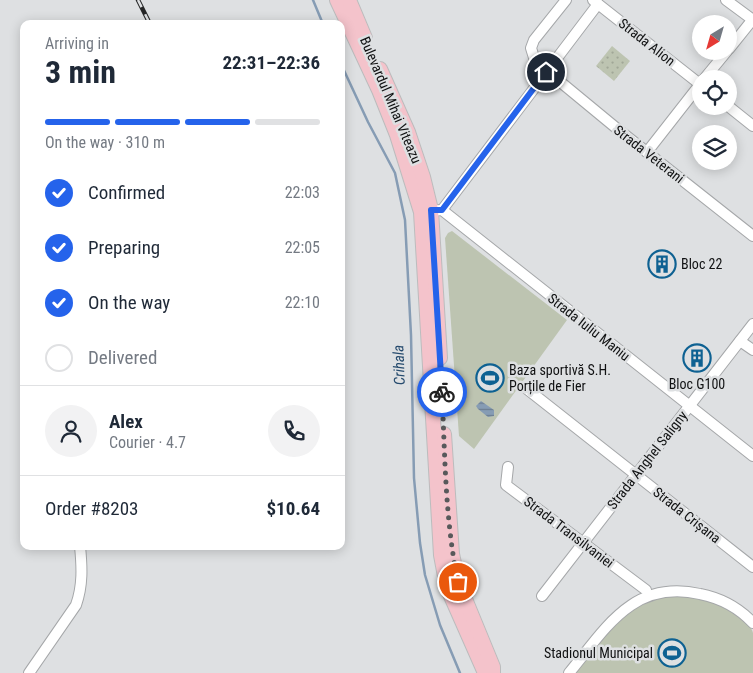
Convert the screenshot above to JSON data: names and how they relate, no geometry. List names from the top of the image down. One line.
{"streets":{"main road":["Bulevardul Mihai Viteazu"],"street":["Strada Alion","Strada Veterani","Strada Iuliu Maniu","Strada Anghel Saligny","Strada Crișana","Strada Transilvaniei"]},"crossings":[["Bulevardul Mihai Viteazu","Strada Iuliu Maniu"],["Strada Iuliu Maniu","Strada Anghel Saligny"],["Strada Anghel Saligny","Strada Crișana"],["Strada Anghel Saligny","Strada Transilvaniei"]],"water":["Crihala"],"places":{"building":["Bloc 22","Bloc G100"],"sports":["Baza sportivă S.H. Porțile de Fier","Stadionul Municipal"]},"north":"bottom left","page":{"heading":["3 min","Arriving in","22:31–22:36"],"panel":["Alex","Courier · 4.7","Order #8203","$10.64"],"bar":"On the way · 310 m","list":[["Confirmed","22:03"],["Preparing","22:05"],["On the way","22:10"],"Delivered"]}}
